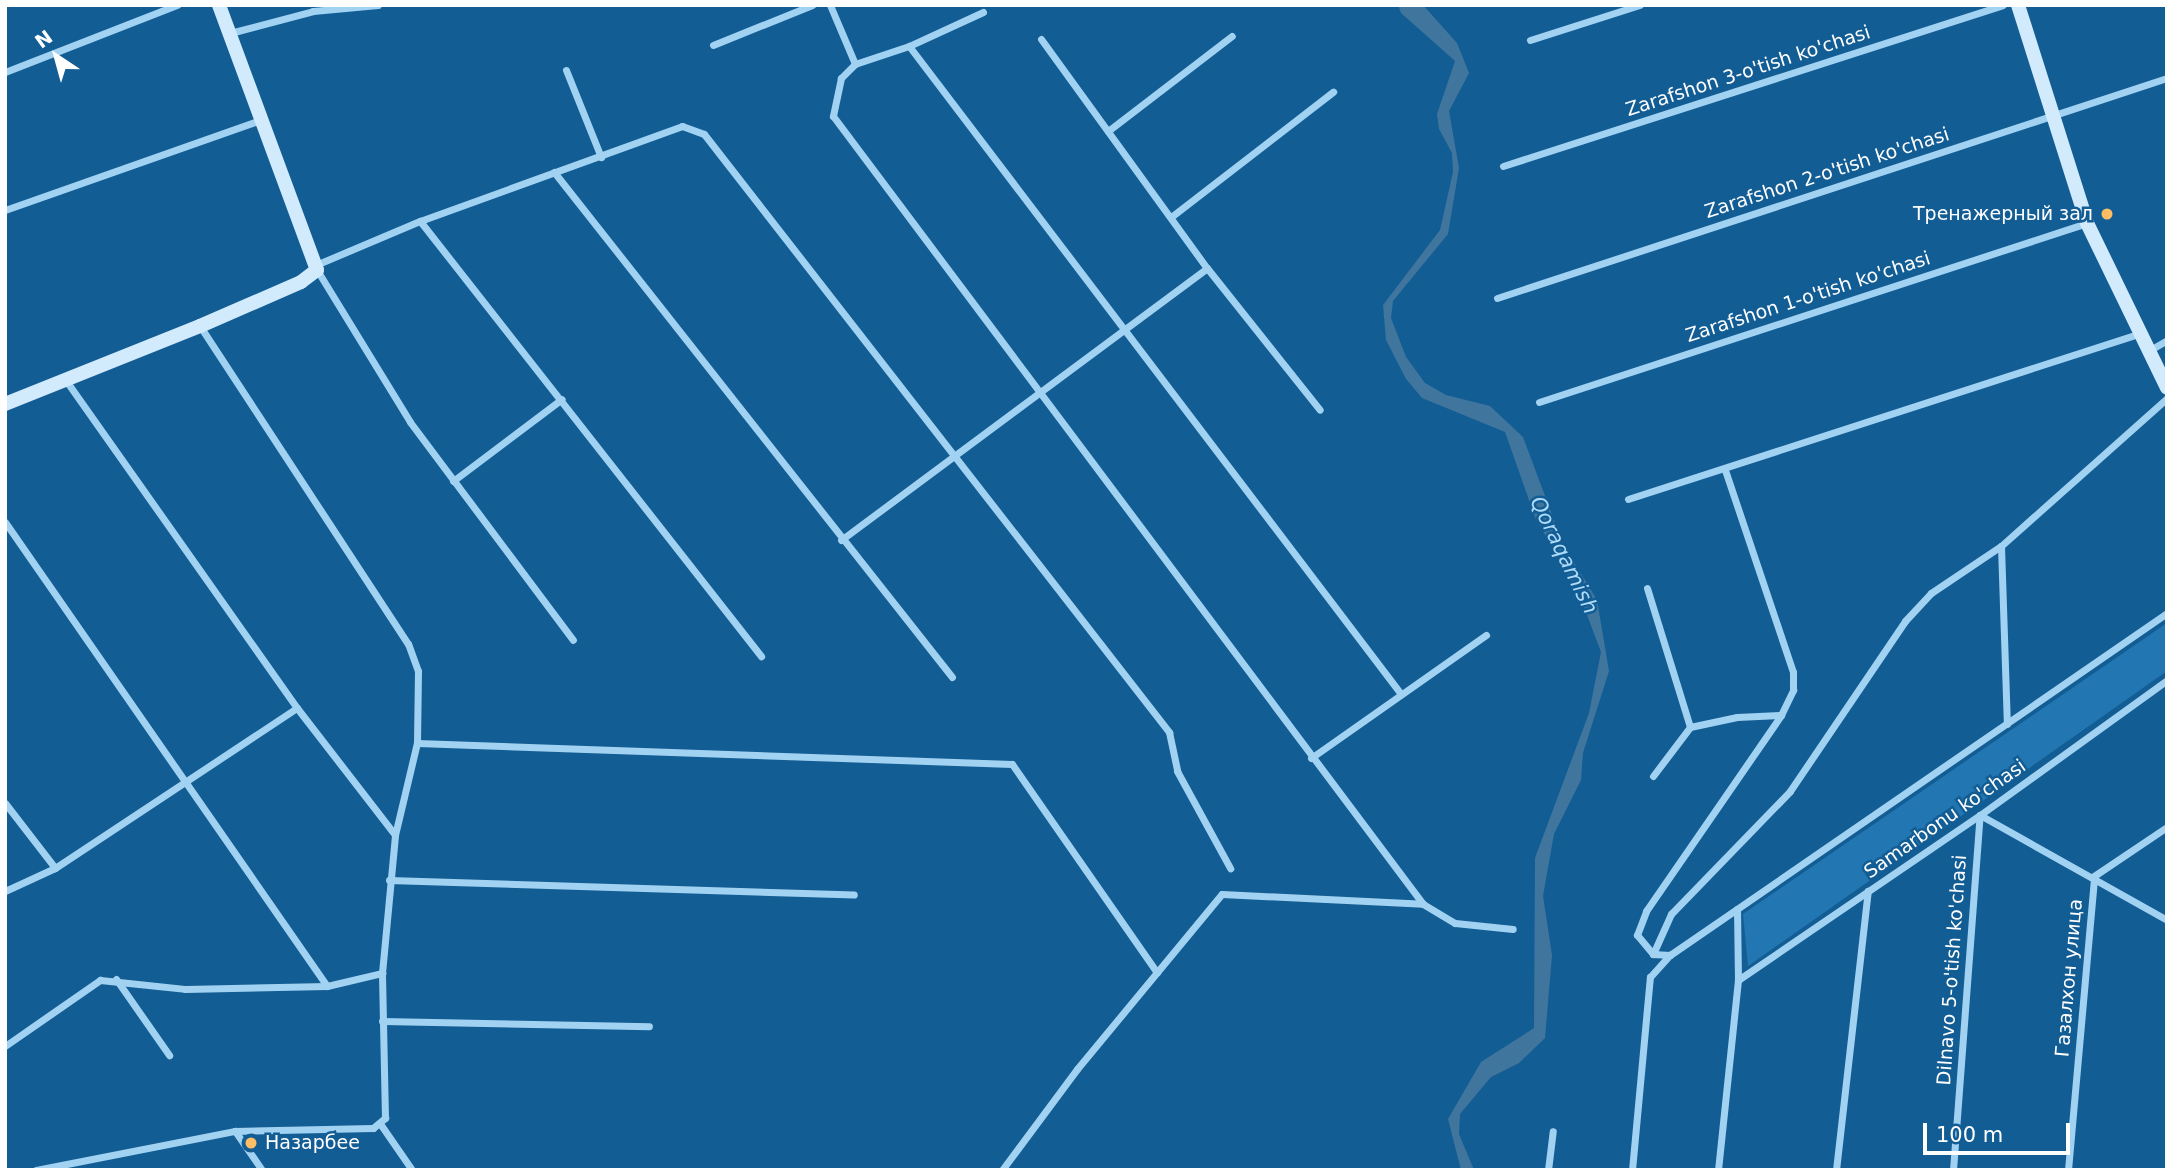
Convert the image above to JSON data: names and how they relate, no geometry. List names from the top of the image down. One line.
{"streets":{"street":["Zarafshon 3-o'tish ko'chasi","Zarafshon 2-o'tish ko'chasi","Zarafshon 1-o'tish ko'chasi","Samarbonu ko'chasi","Dilnavo 5-o'tish ko'chasi","Газалхон улица"]},"crossings":[["Samarbonu ko'chasi","Dilnavo 5-o'tish ko'chasi"]],"water":["Qoraqamish"],"places":["Тренажерный зал","Назарбее"],"scale_bar":"100 m","north":"top left"}
